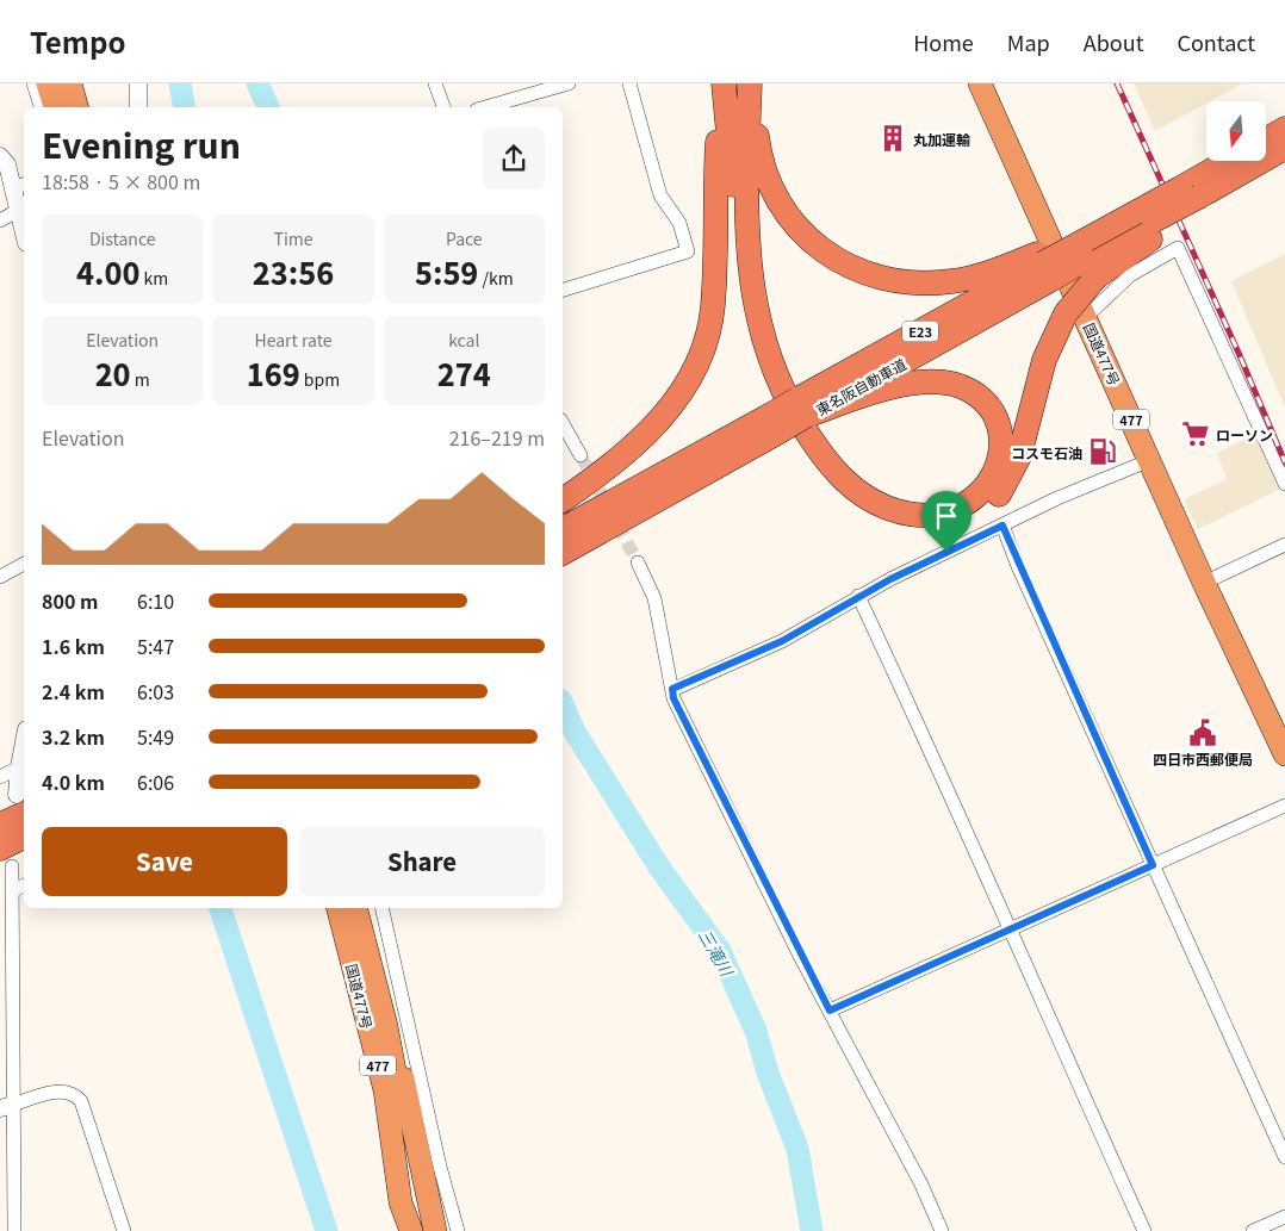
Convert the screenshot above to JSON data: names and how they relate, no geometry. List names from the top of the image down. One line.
{"streets":{"highway":["E23","国道477号","東名阪自動車道","477"]},"crossings":[["国道477号","477"]],"water":["三滝川"],"places":{"building":["丸加運輸"],"supermarket":["ローソン"],"fuel station":["コスモ石油"],"public building":["四日市西郵便局"]},"north":"bottom","page":{"header":"Tempo","nav":["Home","Map","About","Contact"],"heading":["Evening run","18:58 · 5 × 800 m"],"stats":[["Distance","4.00 km"],["Time","23:56"],["Pace","5:59 /km"],["Elevation","20 m"],["Heart rate","169 bpm"],["kcal","274"]],"chart":["Elevation","216–219 m"],"list":[{"name":"800 m","note":"6:10"},{"name":"1.6 km","note":"5:47"},{"name":"2.4 km","note":"6:03"},{"name":"3.2 km","note":"5:49"},{"name":"4.0 km","note":"6:06"}],"buttons":["Save","Share"]}}
